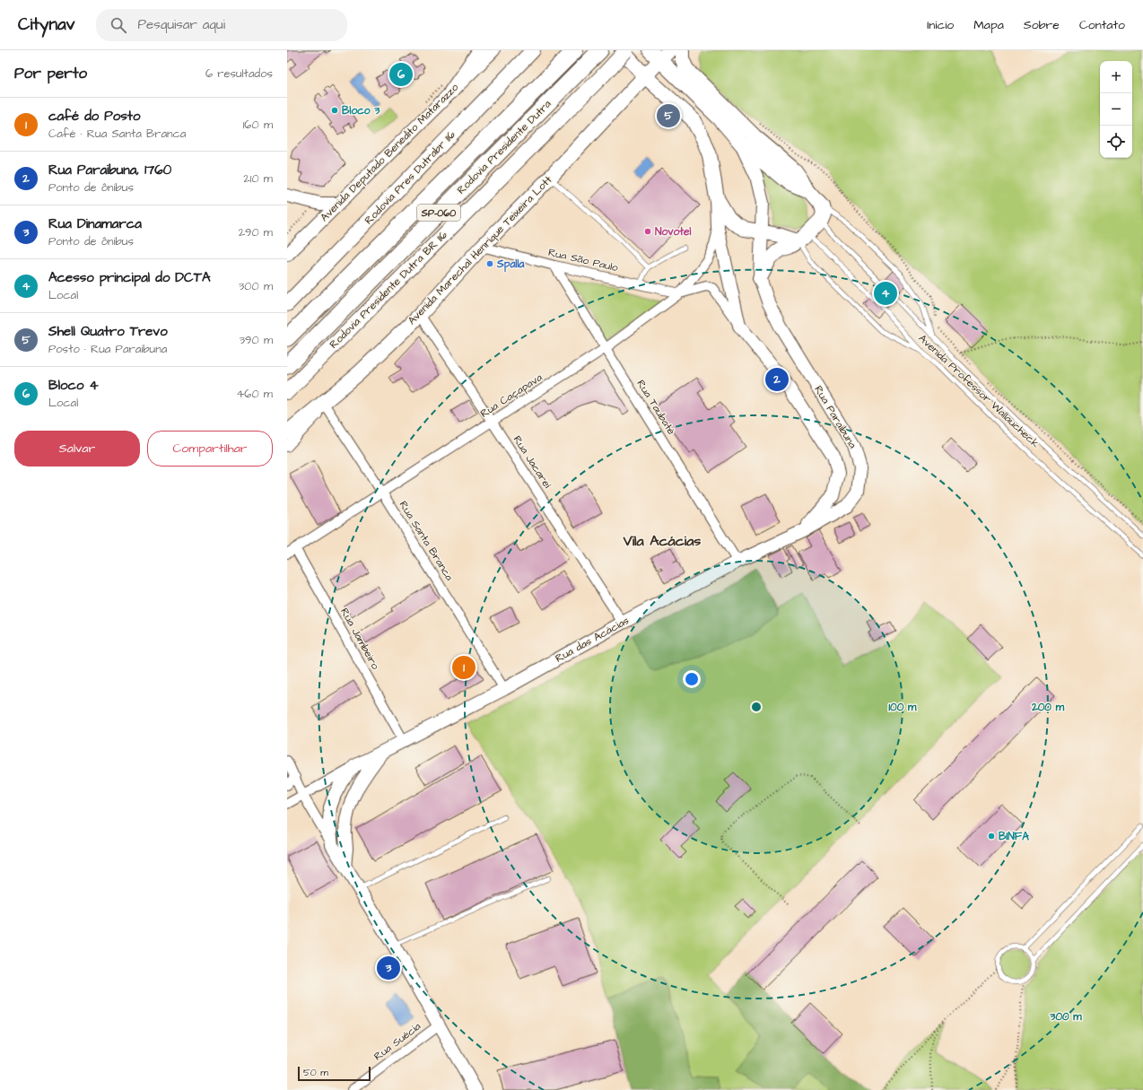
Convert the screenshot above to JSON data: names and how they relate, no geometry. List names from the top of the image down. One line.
{"streets":{"highway":["Rodovia Presidente Dutra","SP-060"],"main road":["Avenida Deputado Benedito Matarazzo","Rodovia Pres Dutrabr 116","Avenida Marechal Henrique Teixeira Lott","Rodovia Presidente Dutra BR 116","Rua Paraibuna","Rua das Acácias"],"street":["Rua São Paulo","Rua Caçapava","Rua Taubaté","Rua Jacareí","Rua Santa Branca","Rua Jambeiro","Rua Suécia"],"lane":["Avenida Professor Wallaucheck"]},"crossings":[["Avenida Marechal Henrique Teixeira Lott","Rua São Paulo"],["Avenida Marechal Henrique Teixeira Lott","Rua Paraibuna"],["Avenida Marechal Henrique Teixeira Lott","Rua Jacareí"],["Avenida Marechal Henrique Teixeira Lott","Rua Santa Branca"],["Rua São Paulo","Rua Caçapava"],["Rua São Paulo","Rua Taubaté"],["Rua São Paulo","Rua Paraibuna"],["Rua Caçapava","Rua Taubaté"],["Rua Caçapava","Rua Paraibuna"],["Rua Caçapava","Rua Jacareí"],["Rua Caçapava","Rua Santa Branca"],["Rua Caçapava","Rua Jambeiro"],["Rua Taubaté","Rua das Acácias"],["Rua Paraibuna","Rua das Acácias"],["Rua Jacareí","Rua das Acácias"],["Rua Santa Branca","Rua das Acácias"],["Rua Jambeiro","Rua das Acácias"]],"districts":["Vila Acácias"],"places":["Bloco 3","Novotel","Spalla","BINFA"],"scale_bar":"50 m","page":{"header":"Citynav","search":"Pesquisar aqui","nav":["Início","Mapa","Sobre","Contato"],"heading":["Por perto","6 resultados"],"map_buttons":["+","−"],"pins":["6","5","4","2","1","3"],"list":[{"mark":"1","name":"café do Posto","note":"Café · Rua Santa Branca","value":"160 m"},{"mark":"2","name":"Rua Paraibuna, 1760","note":"Ponto de ônibus","value":"210 m"},{"mark":"3","name":"Rua Dinamarca","note":"Ponto de ônibus","value":"290 m"},{"mark":"4","name":"Acesso principal do DCTA","note":"Local","value":"300 m"},{"mark":"5","name":"Shell Quatro Trevo","note":"Posto · Rua Paraibuna","value":"390 m"},{"mark":"6","name":"Bloco 4","note":"Local","value":"460 m"}],"buttons":["Salvar","Compartilhar"],"scale":"50 m"},"rings":["100 m","200 m","300 m"]}
